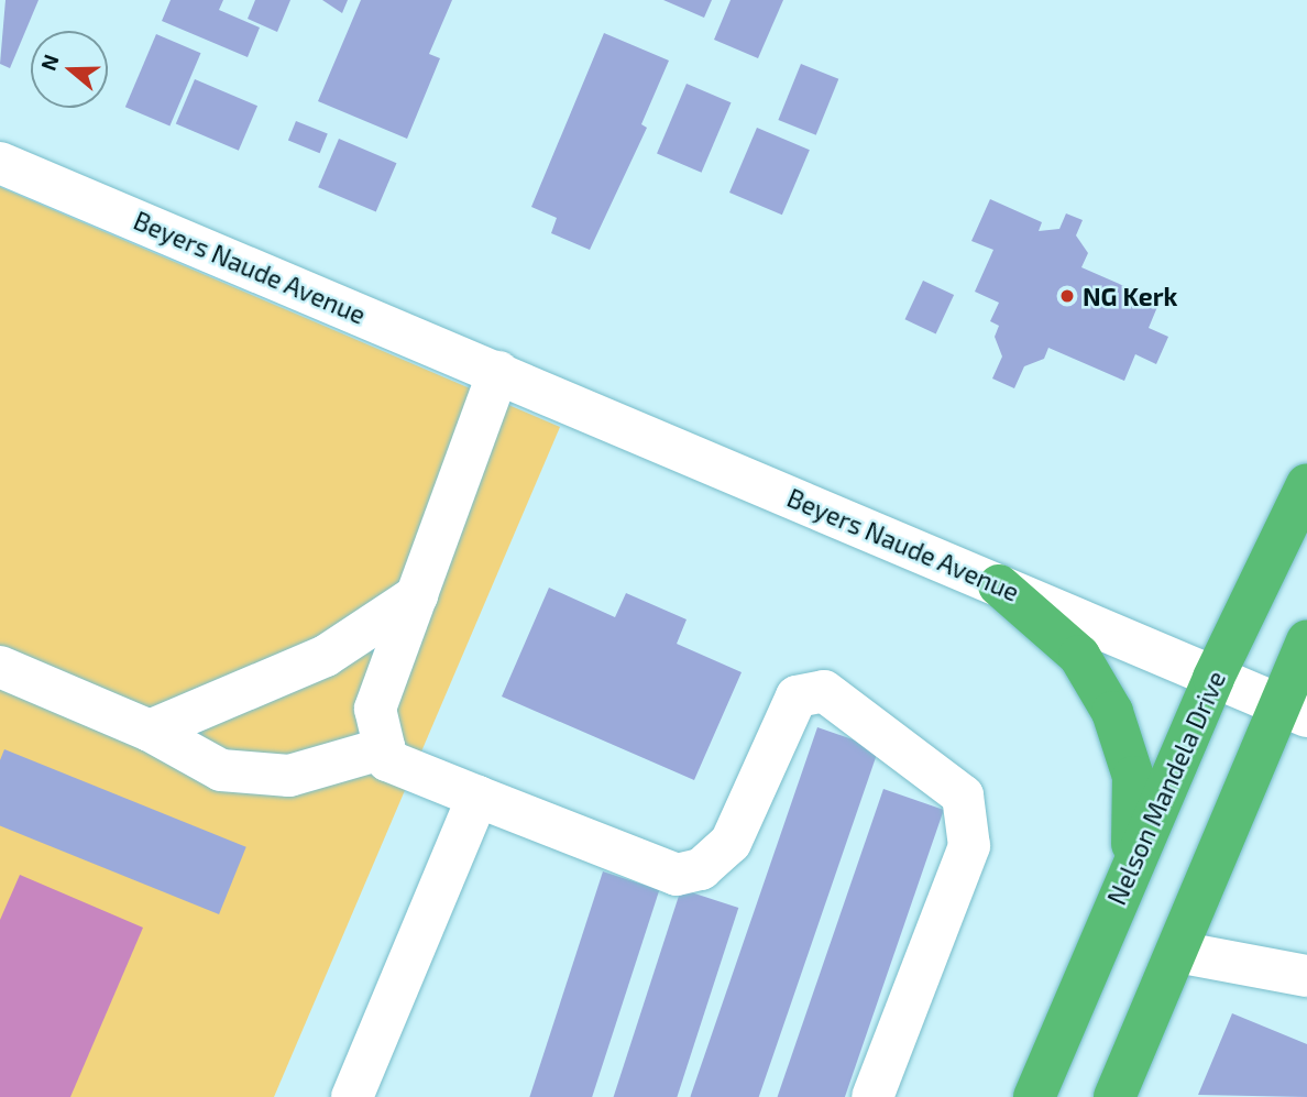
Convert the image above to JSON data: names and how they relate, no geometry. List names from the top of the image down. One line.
{"streets":{"highway":["Nelson Mandela Drive"],"street":["Beyers Naude Avenue"]},"crossings":[["Beyers Naude Avenue","Nelson Mandela Drive"]],"places":["NG Kerk"],"north":"left"}
